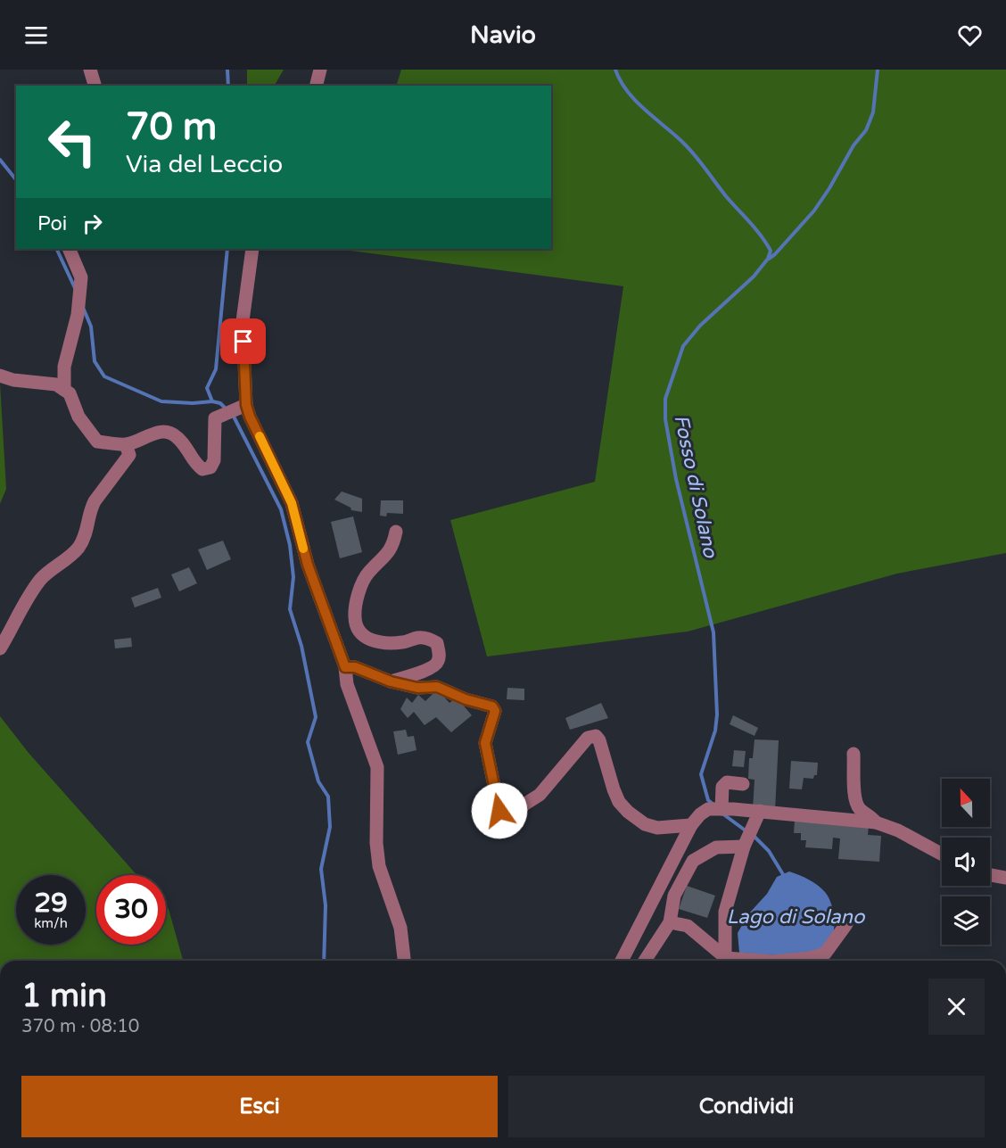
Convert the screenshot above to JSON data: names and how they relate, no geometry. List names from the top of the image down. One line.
{"water":["Fosso di Solano","Lago di Solano"],"north":"top","page":{"header":"Navio","turn":["70 m","Via del Leccio"],"then":"Poi","speed":"29 km/h","limit":"30","heading":["1 min","370 m · 08:10"],"buttons":["Esci","Condividi"]}}
